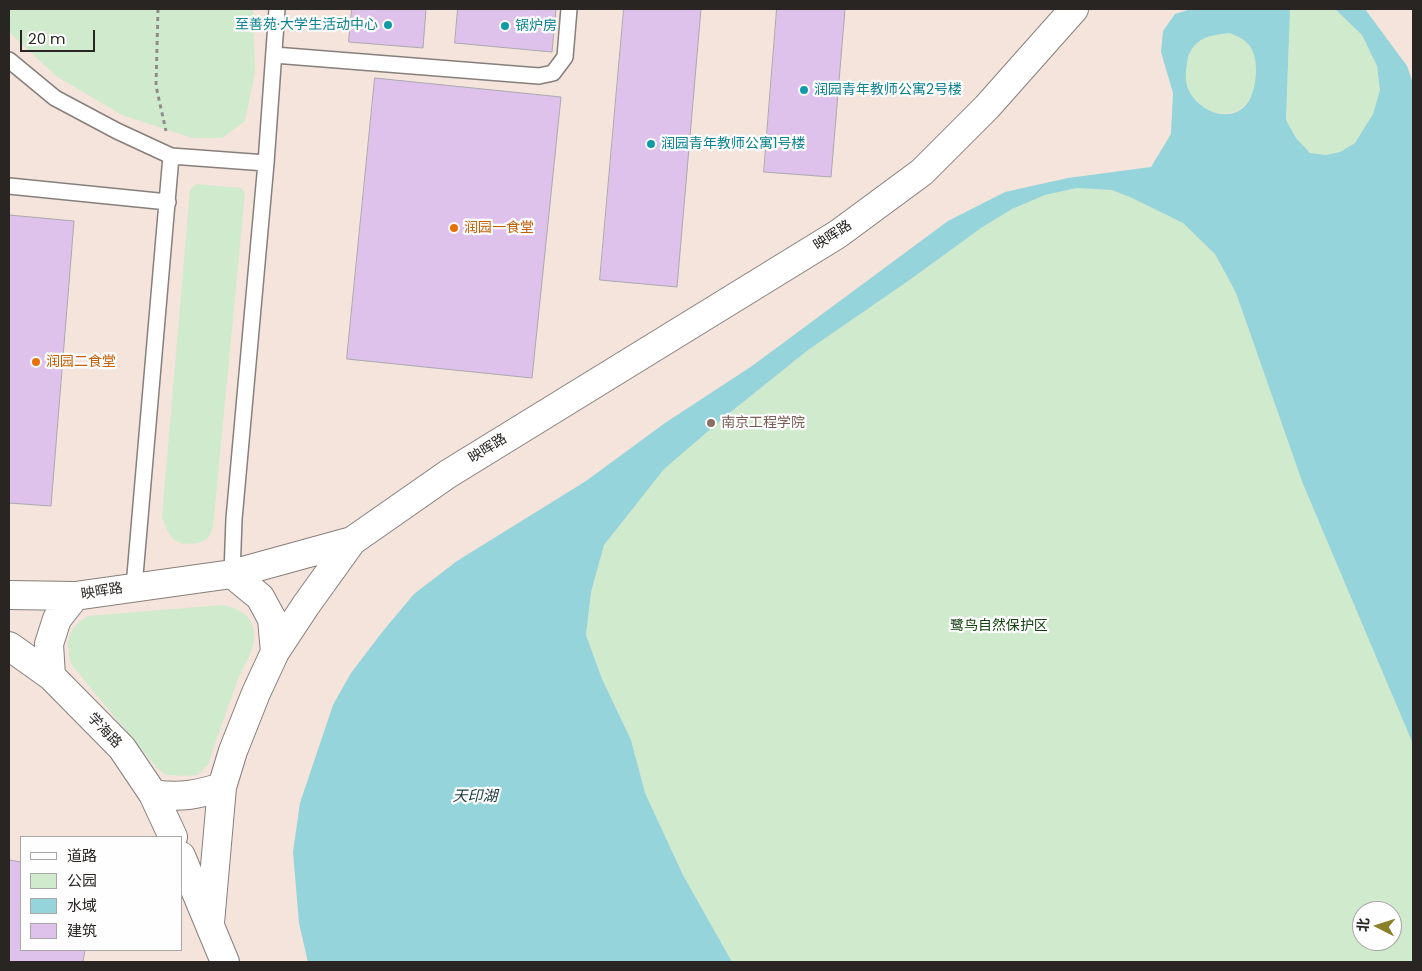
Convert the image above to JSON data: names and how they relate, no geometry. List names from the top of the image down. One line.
{"streets":{"street":["映晖路","学海路"]},"water":["天印湖"],"parks":["鹭鸟自然保护区"],"places":["至善苑·大学生活动中心","锅炉房","润园青年教师公寓2号楼","润园青年教师公寓1号楼","润园一食堂","润园二食堂","南京工程学院"],"legend":["道路","公园","水域","建筑"],"scale_bar":"20 m","north":"left"}
